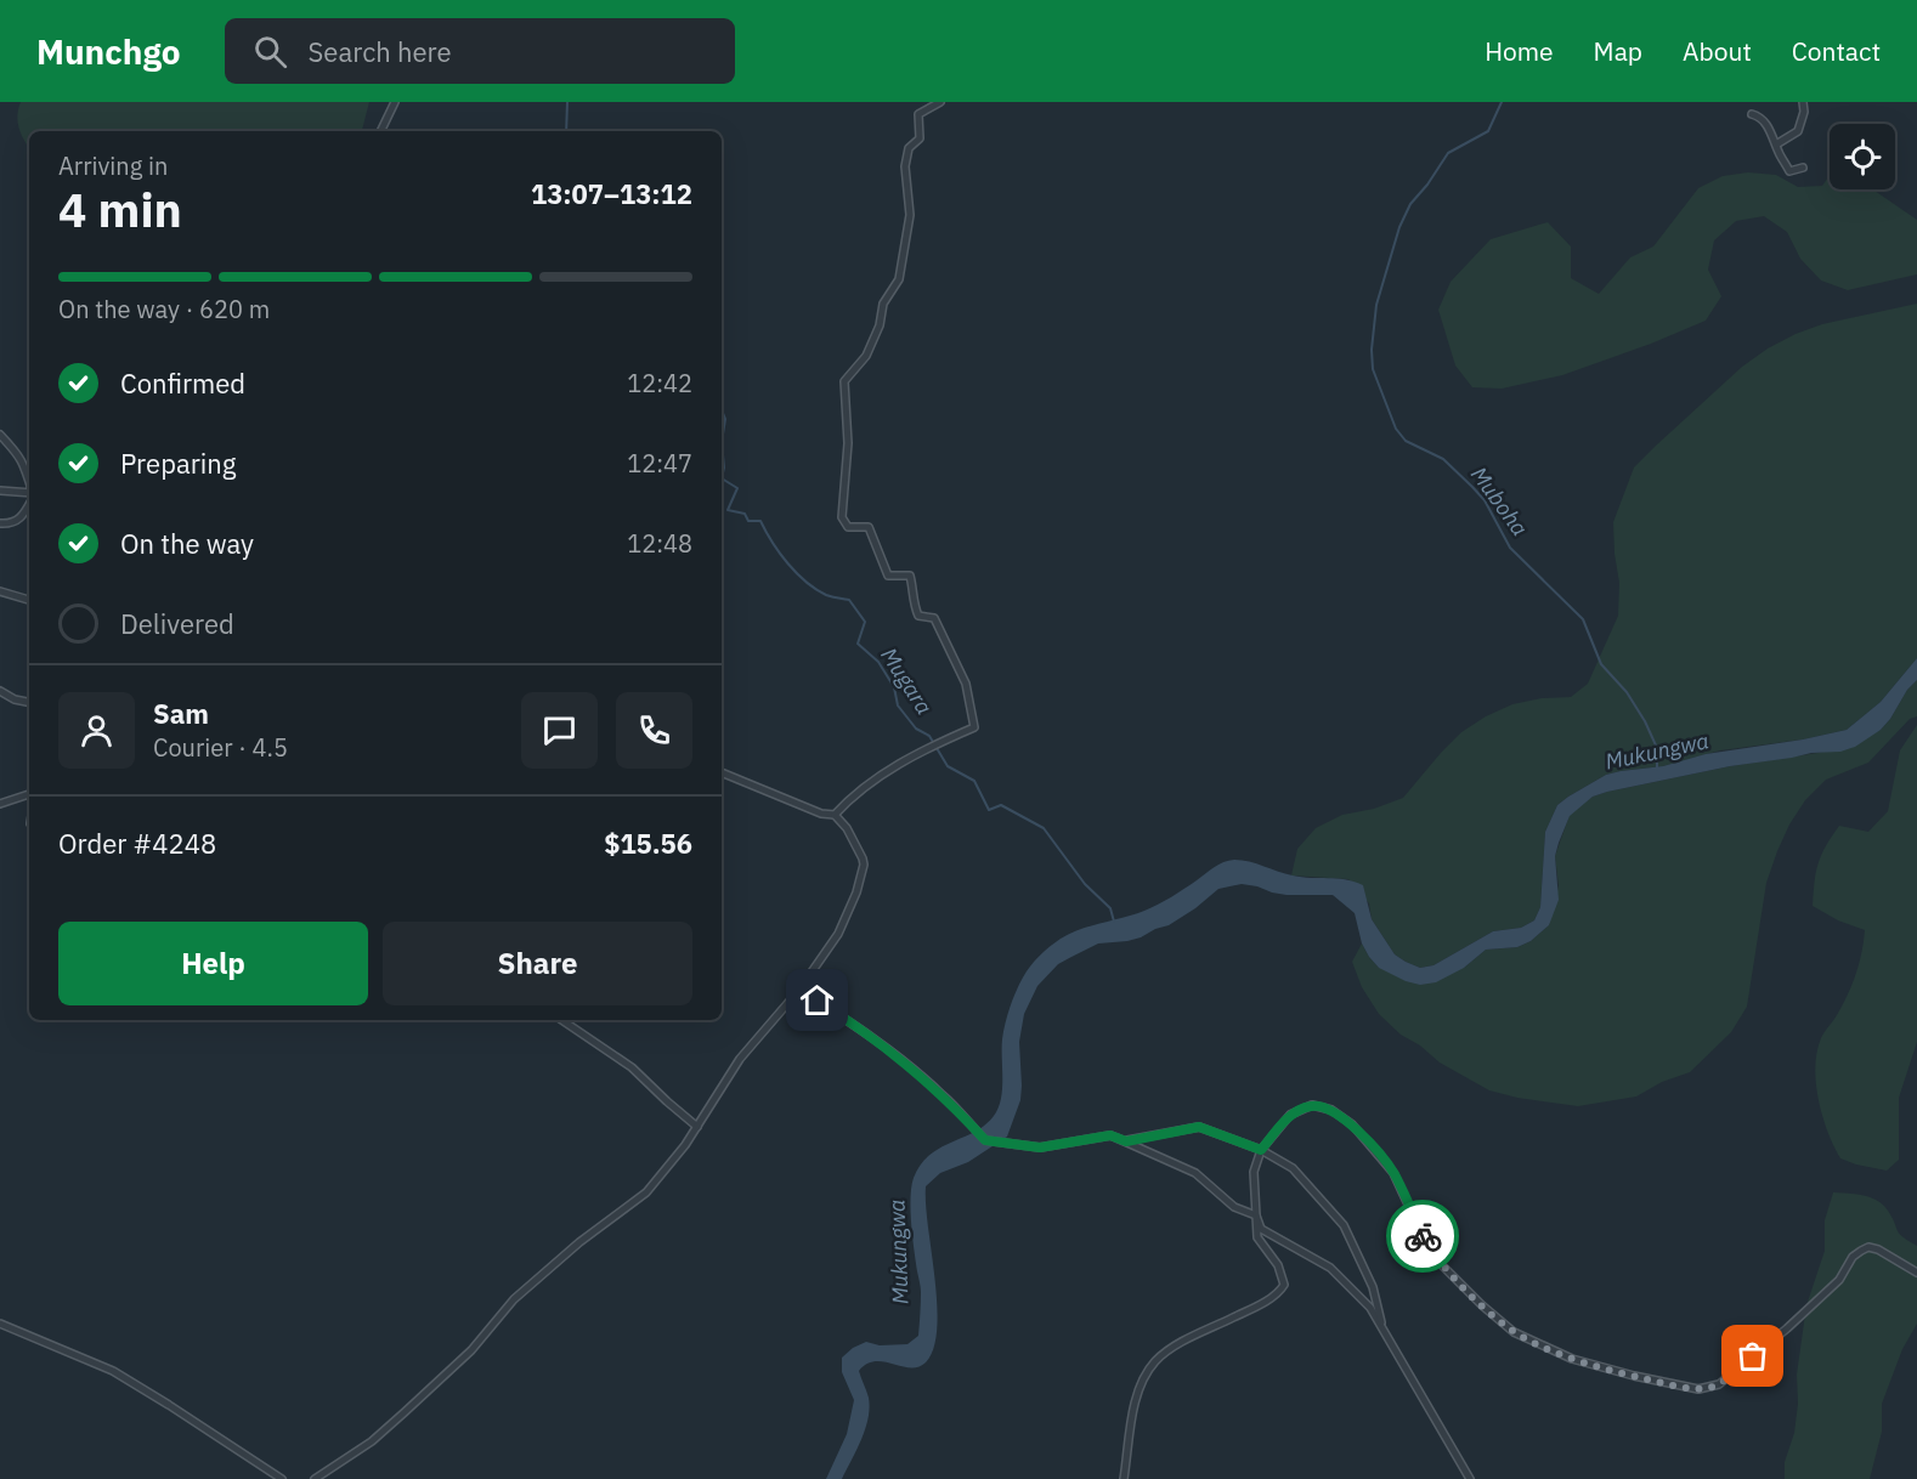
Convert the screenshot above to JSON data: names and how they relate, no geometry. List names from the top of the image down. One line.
{"water":["Muboha","Mugara","Mukungwa"],"page":{"header":"Munchgo","search":"Search here","nav":["Home","Map","About","Contact"],"heading":["4 min","Arriving in","13:07–13:12"],"panel":["Sam","Courier · 4.5","Order #4248","$15.56"],"bar":"On the way · 620 m","list":[["Confirmed","12:42"],["Preparing","12:47"],["On the way","12:48"],"Delivered"],"buttons":["Help","Share"]}}
